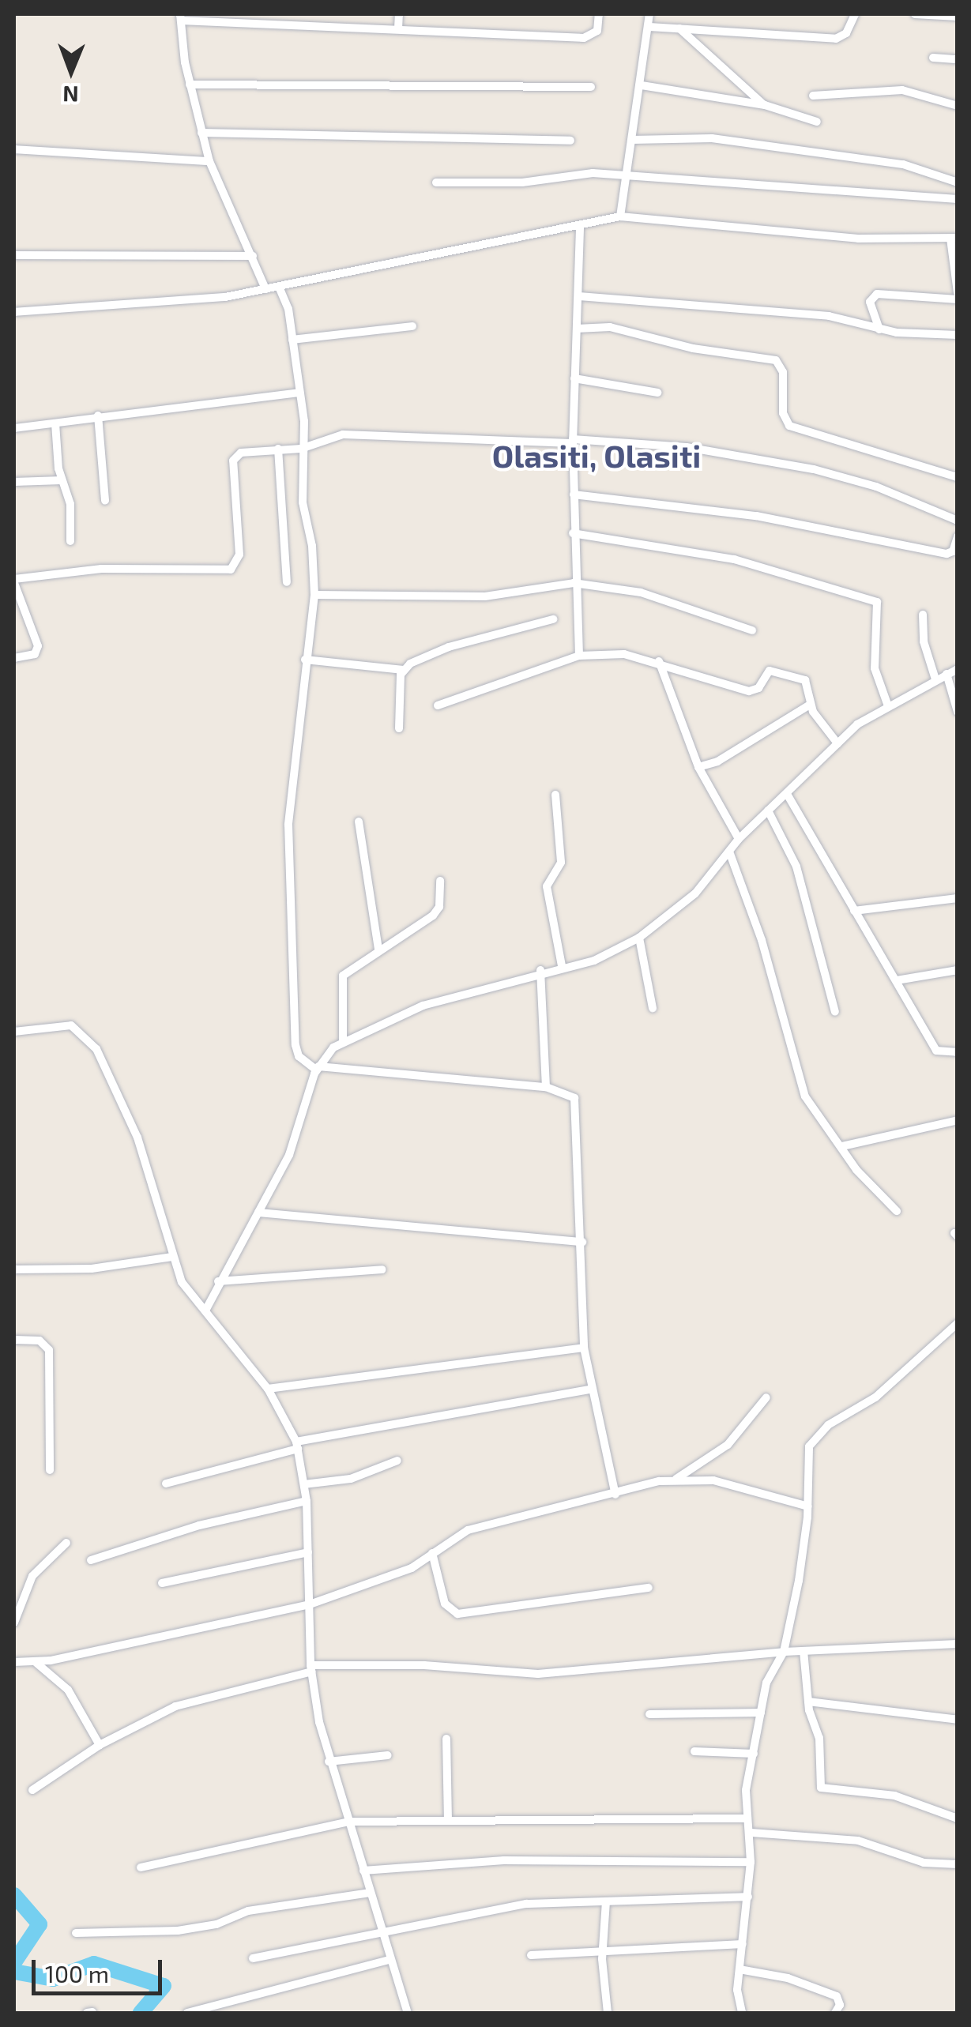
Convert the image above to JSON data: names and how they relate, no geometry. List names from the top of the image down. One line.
{"districts":["Olasiti, Olasiti"],"scale_bar":"100 m","north":"bottom"}
